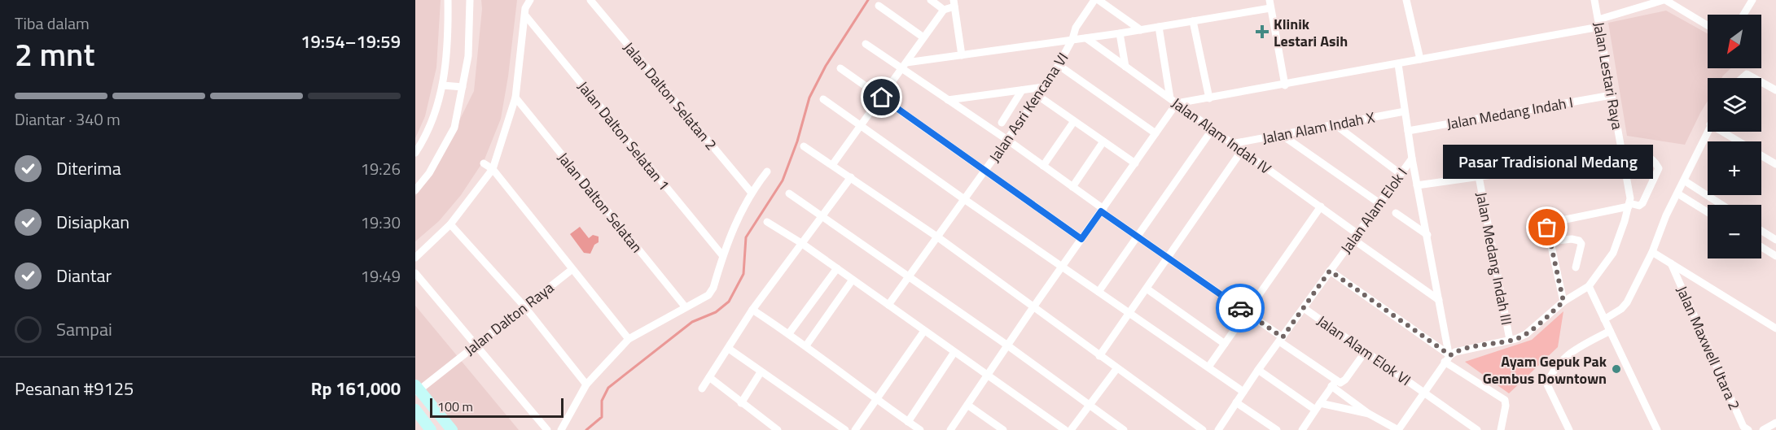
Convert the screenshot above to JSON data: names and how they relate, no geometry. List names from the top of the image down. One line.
{"streets":{"street":["Jalan Lestari Raya","Jalan Dalton Selatan 2","Jalan Asri Kencana VI","Jalan Medang Indah I","Jalan Alam Indah X","Jalan Dalton Selatan 1","Jalan Alam Indah IV","Jalan Dalton Selatan","Jalan Alam Elok I","Jalan Medang Indah III","Jalan Dalton Raya","Jalan Maxwell Utara 2","Jalan Alam Elok VI"]},"crossings":[["Jalan Lestari Raya","Jalan Medang Indah I"],["Jalan Alam Indah X","Jalan Alam Indah IV"],["Jalan Alam Indah IV","Jalan Alam Elok I"],["Jalan Alam Elok I","Jalan Alam Elok VI"]],"places":{"health":["Klinik Lestari Asih"],"other":["Pasar Tradisional Medang","Ayam Gepuk Pak Gembus Downtown"]},"scale_bar":"100 m","north":"bottom left","page":{"heading":["2 mnt","Tiba dalam","19:54–19:59"],"panel":["Pesanan #9125","Rp 161,000"],"map_buttons":["+","−"],"bar":"Diantar · 340 m","list":[["Diterima","19:26"],["Disiapkan","19:30"],["Diantar","19:49"],"Sampai"],"bubble":"Pasar Tradisional Medang","scale":"100 m"}}
